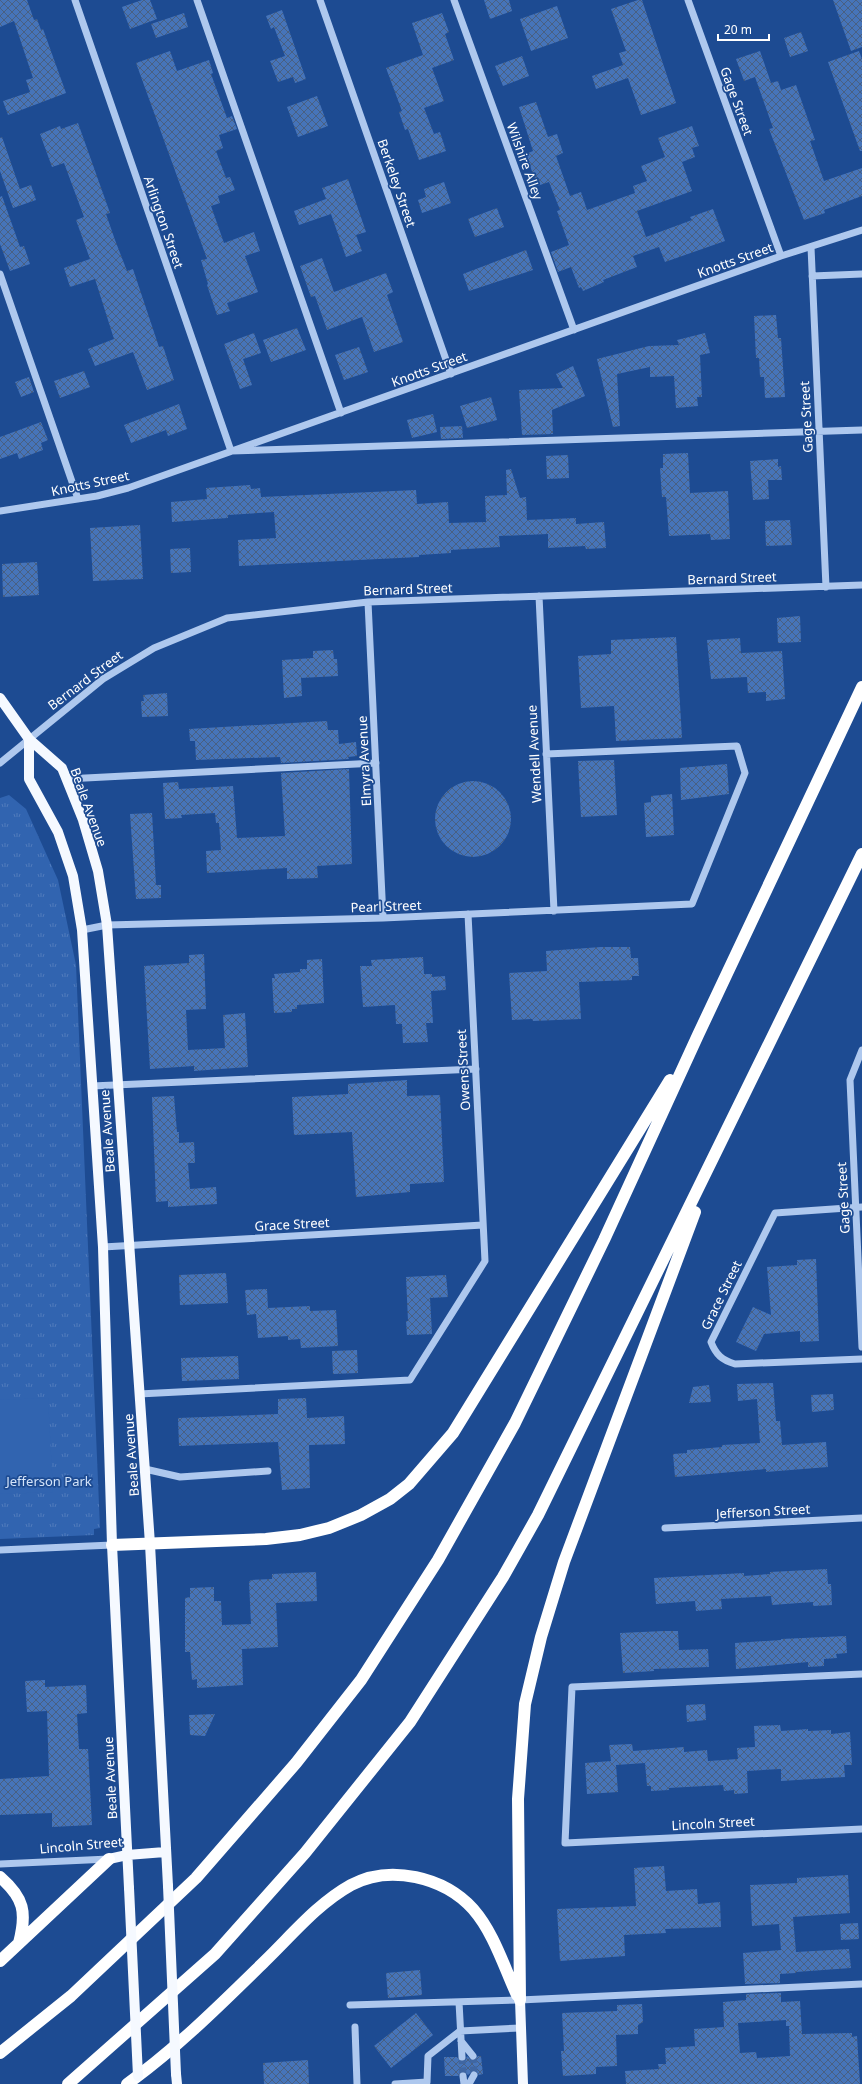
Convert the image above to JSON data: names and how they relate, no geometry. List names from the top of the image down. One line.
{"streets":{"main road":["Beale Avenue","Lincoln Street"],"street":["Gage Street","Wilshire Alley","Berkeley Street","Arlington Street","Knotts Street","Bernard Street","Wendell Avenue","Elmyra Avenue","Pearl Street","Owens Street","Grace Street","Jefferson Street"]},"crossings":[["Gage Street","Knotts Street"],["Gage Street","Bernard Street"],["Gage Street","Grace Street"],["Wilshire Alley","Knotts Street"],["Berkeley Street","Knotts Street"],["Arlington Street","Knotts Street"],["Bernard Street","Wendell Avenue"],["Bernard Street","Elmyra Avenue"],["Bernard Street","Beale Avenue"],["Wendell Avenue","Pearl Street"],["Elmyra Avenue","Pearl Street"],["Beale Avenue","Pearl Street"],["Beale Avenue","Owens Street"],["Beale Avenue","Grace Street"],["Beale Avenue","Lincoln Street"],["Pearl Street","Owens Street"],["Owens Street","Grace Street"]],"parks":["Jefferson Park"],"scale_bar":"20 m"}
